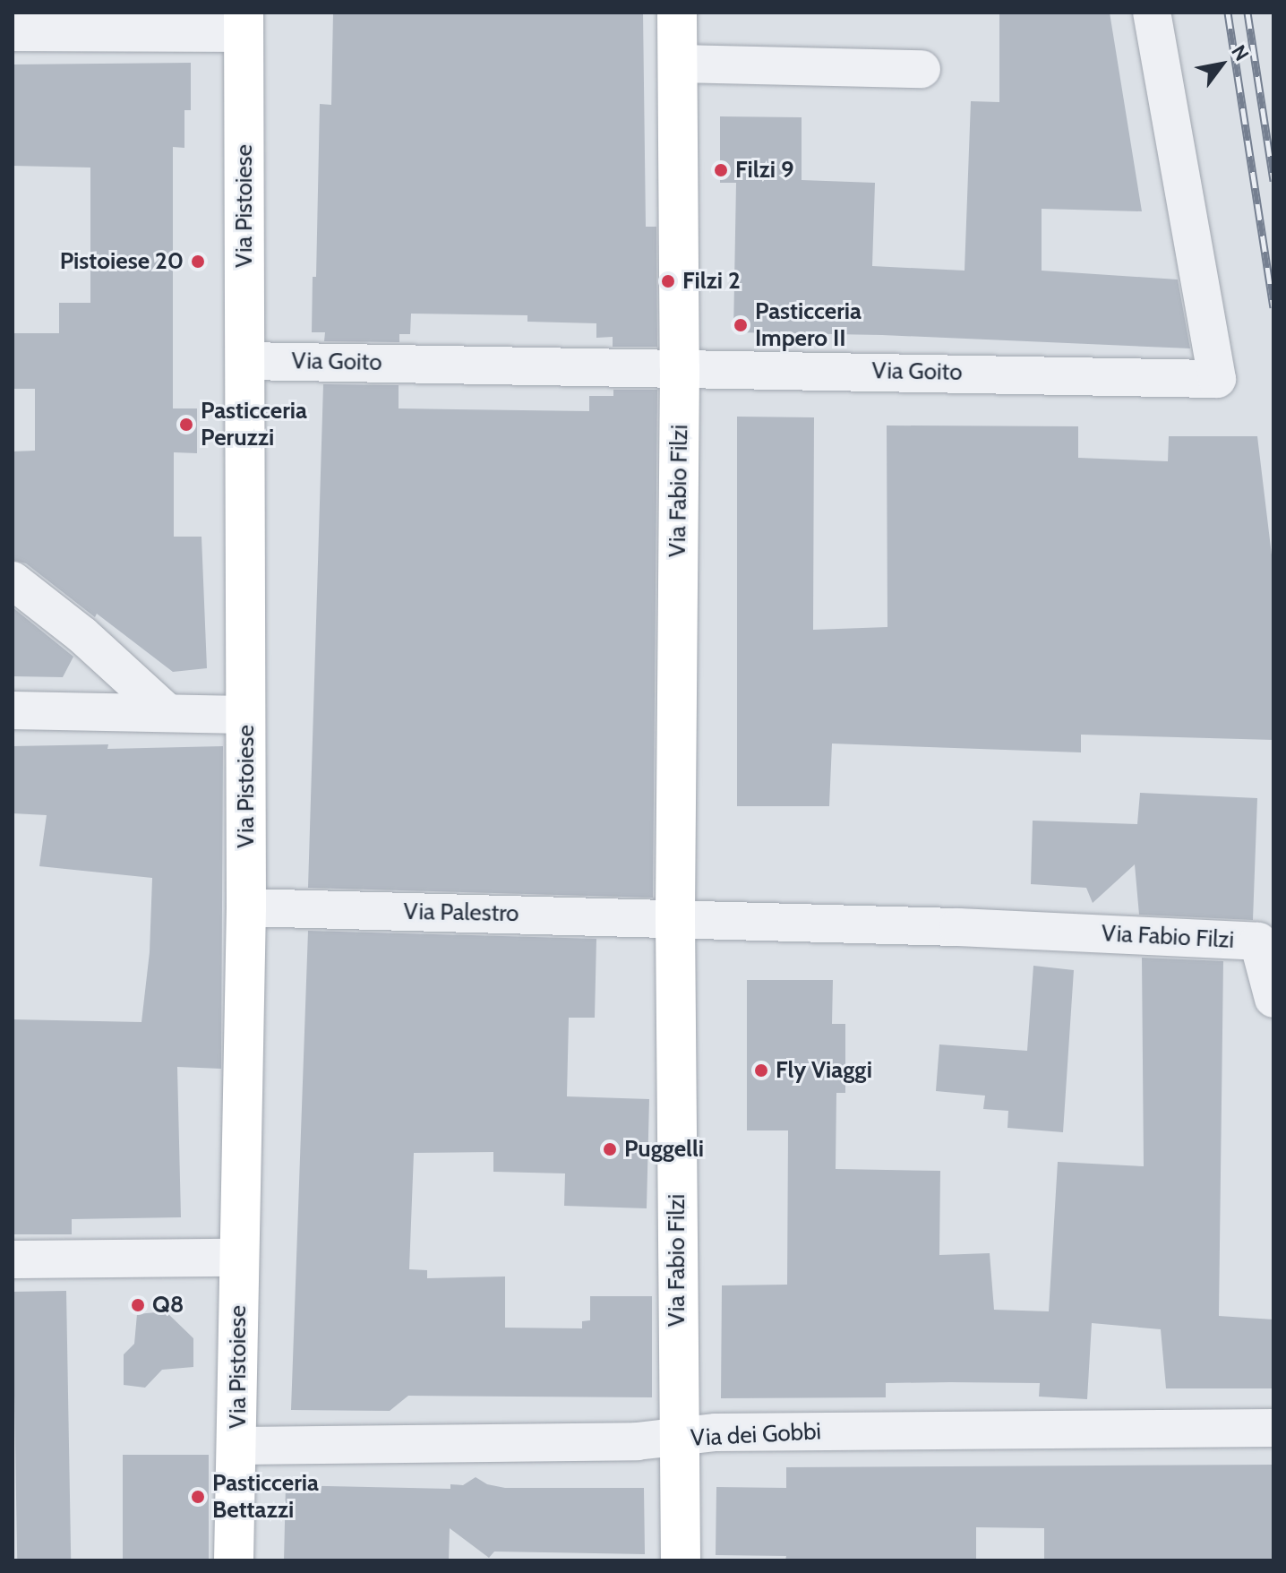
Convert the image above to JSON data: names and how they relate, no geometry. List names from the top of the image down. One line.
{"streets":{"street":["Via Pistoiese","Via Goito","Via Fabio Filzi","Via Palestro","Via dei Gobbi"]},"crossings":[["Via Pistoiese","Via Goito"],["Via Pistoiese","Via Palestro"],["Via Pistoiese","Via dei Gobbi"],["Via Goito","Via Fabio Filzi"],["Via Fabio Filzi","Via Palestro"],["Via Fabio Filzi","Via dei Gobbi"]],"places":["Filzi 9","Pistoiese 20","Filzi 2","Pasticceria Impero II","Pasticceria Peruzzi","Fly Viaggi","Puggelli","Q8","Pasticceria Bettazzi"],"north":"top right"}
